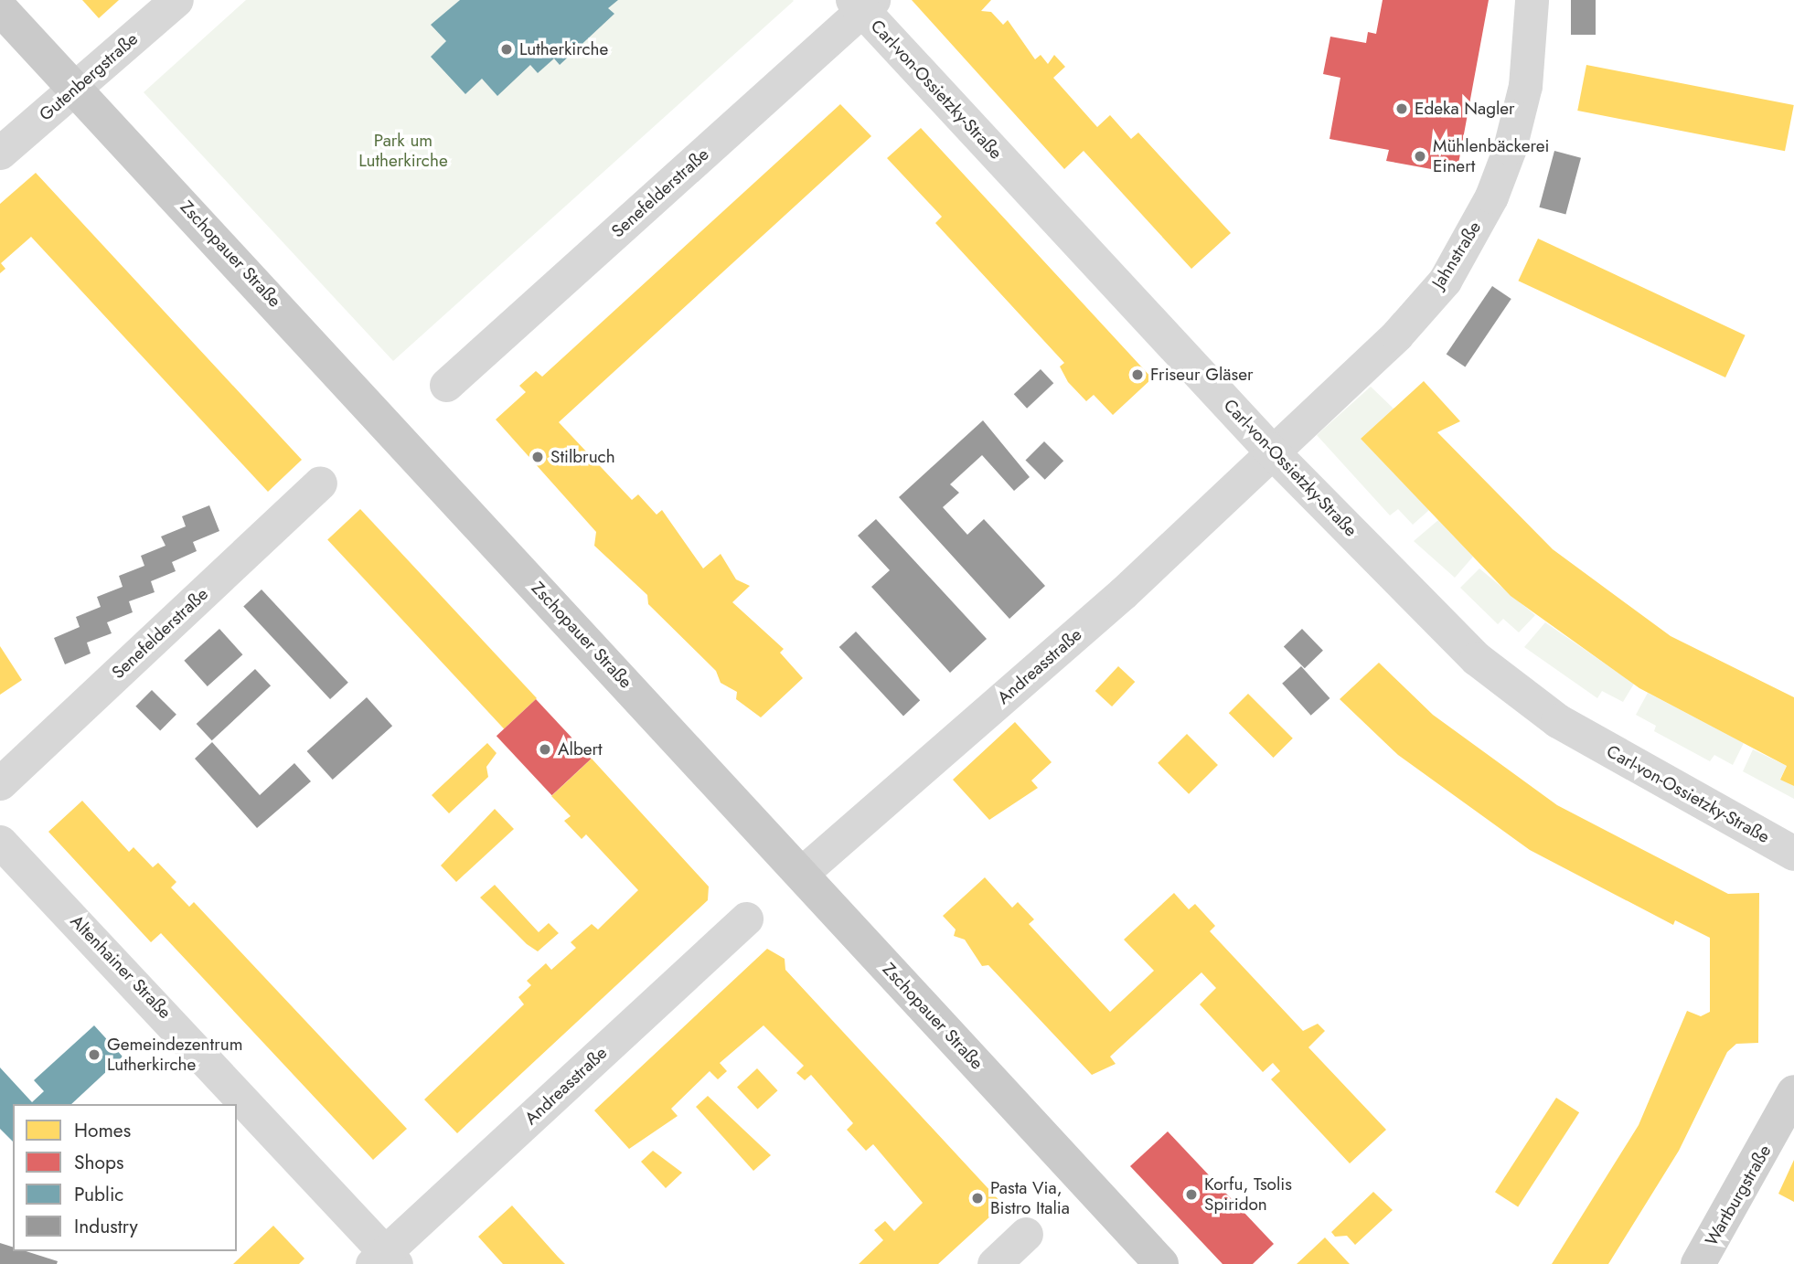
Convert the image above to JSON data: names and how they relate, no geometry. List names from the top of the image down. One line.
{"streets":{"main road":["Zschopauer Straße","Wartburgstraße"],"street":["Gutenbergstraße","Carl-von-Ossietzky-Straße","Senefelderstraße","Jahnstraße","Andreasstraße","Altenhainer Straße"]},"crossings":[["Gutenbergstraße","Zschopauer Straße"],["Carl-von-Ossietzky-Straße","Senefelderstraße"],["Carl-von-Ossietzky-Straße","Jahnstraße"],["Carl-von-Ossietzky-Straße","Andreasstraße"],["Zschopauer Straße","Andreasstraße"],["Jahnstraße","Andreasstraße"],["Andreasstraße","Altenhainer Straße"]],"parks":["Park um Lutherkirche"],"places":["Lutherkirche","Edeka Nagler","Mühlenbäckerei Einert","Friseur Gläser","Stilbruch","Albert","Gemeindezentrum Lutherkirche","Korfu, Tsolis Spiridon","Pasta Via, Bistro Italia"],"legend":["Homes","Shops","Public","Industry"]}
